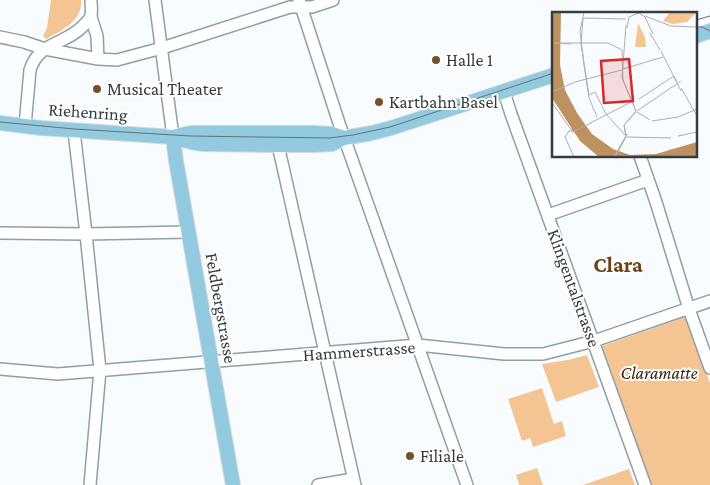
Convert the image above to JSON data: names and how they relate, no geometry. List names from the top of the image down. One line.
{"streets":{"main road":["Riehenring","Feldbergstrasse"],"street":["Klingentalstrasse","Hammerstrasse"]},"crossings":[["Riehenring","Klingentalstrasse"],["Riehenring","Feldbergstrasse"],["Klingentalstrasse","Hammerstrasse"],["Feldbergstrasse","Hammerstrasse"]],"districts":["Clara"],"parks":["Claramatte"],"places":["Halle 1","Musical Theater","Kartbahn Basel","Filiale"]}
